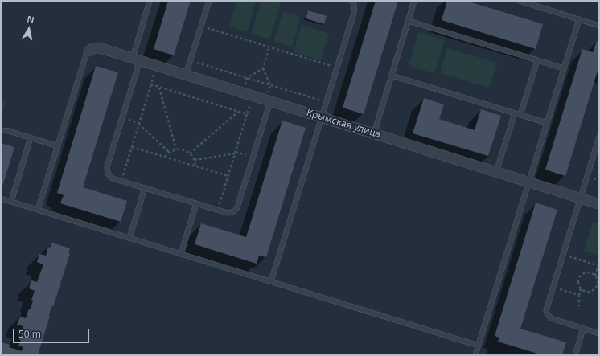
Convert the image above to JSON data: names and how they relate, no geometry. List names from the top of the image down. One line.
{"streets":{"street":["Крымская улица"]},"scale_bar":"50 m","north":"top"}
